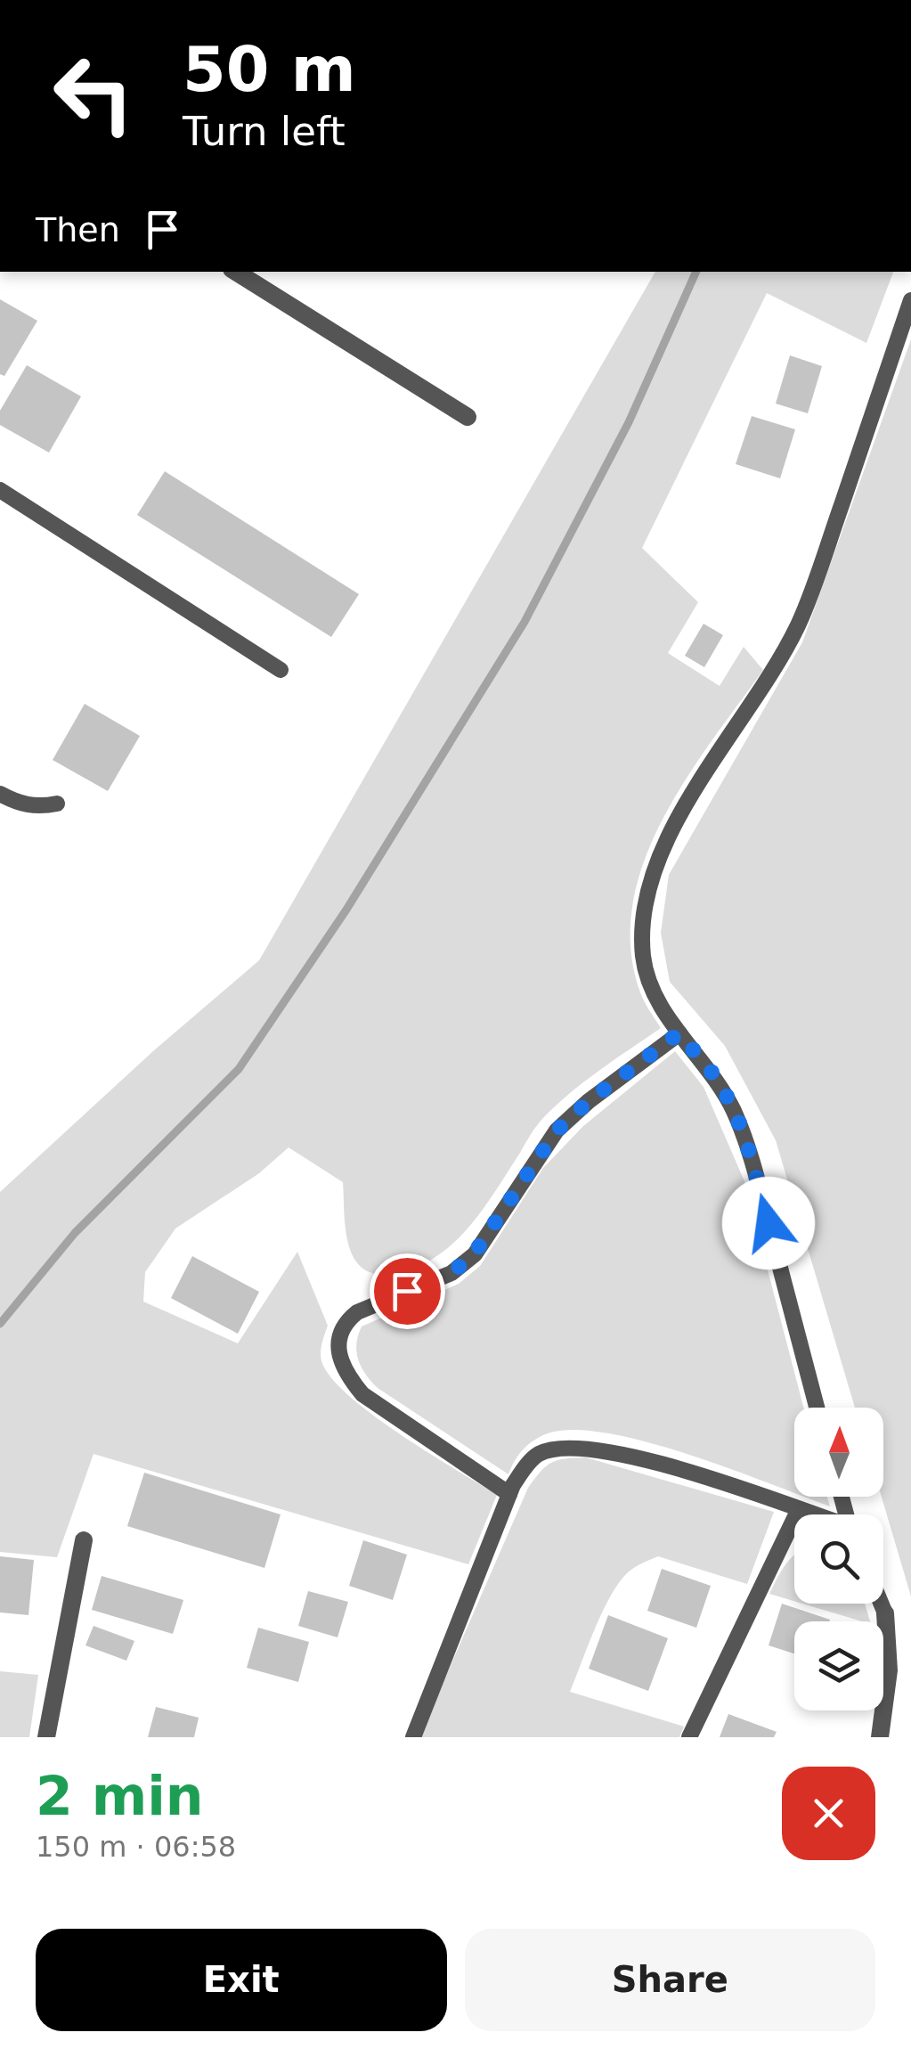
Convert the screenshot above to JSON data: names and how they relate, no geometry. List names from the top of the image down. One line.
{"north":"top","page":{"turn":["50 m","Turn left"],"then":"Then","heading":["2 min","150 m · 06:58"],"buttons":["Exit","Share"]}}
